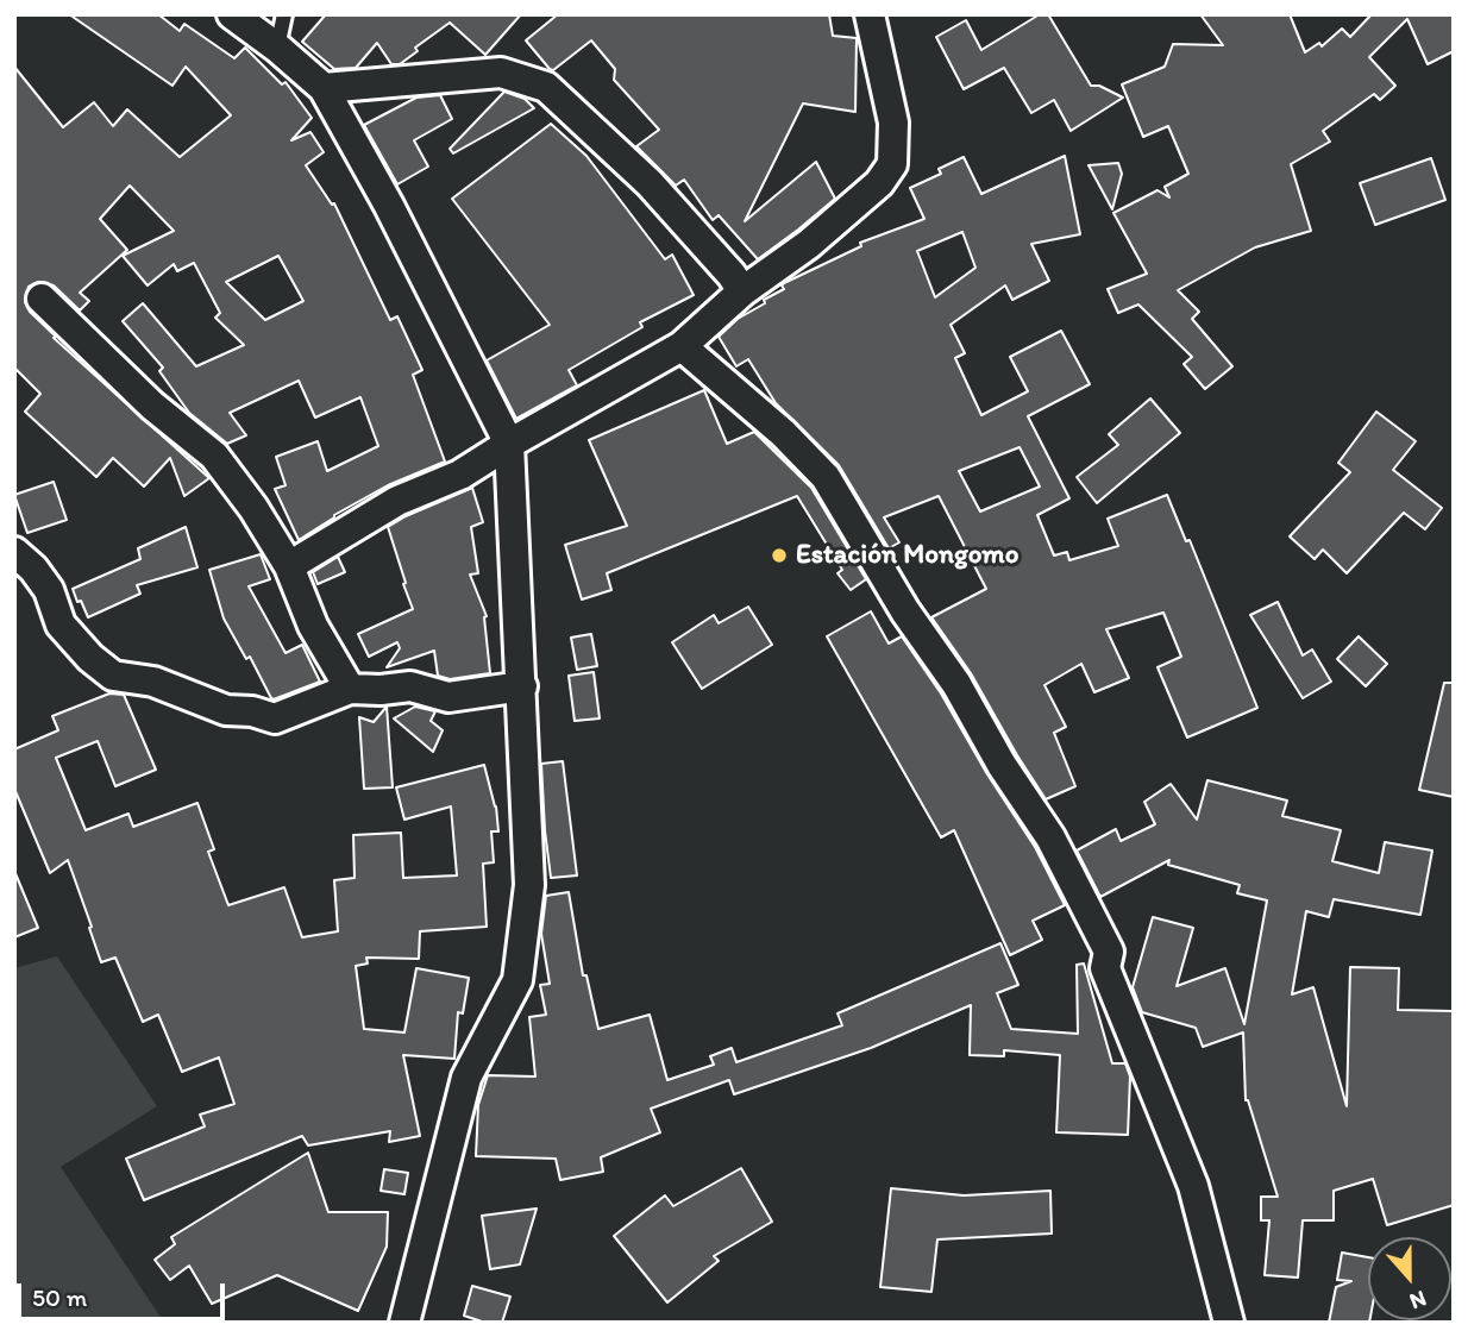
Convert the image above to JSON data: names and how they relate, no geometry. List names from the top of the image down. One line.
{"places":["Estación Mongomo"],"scale_bar":"50 m","north":"bottom"}
